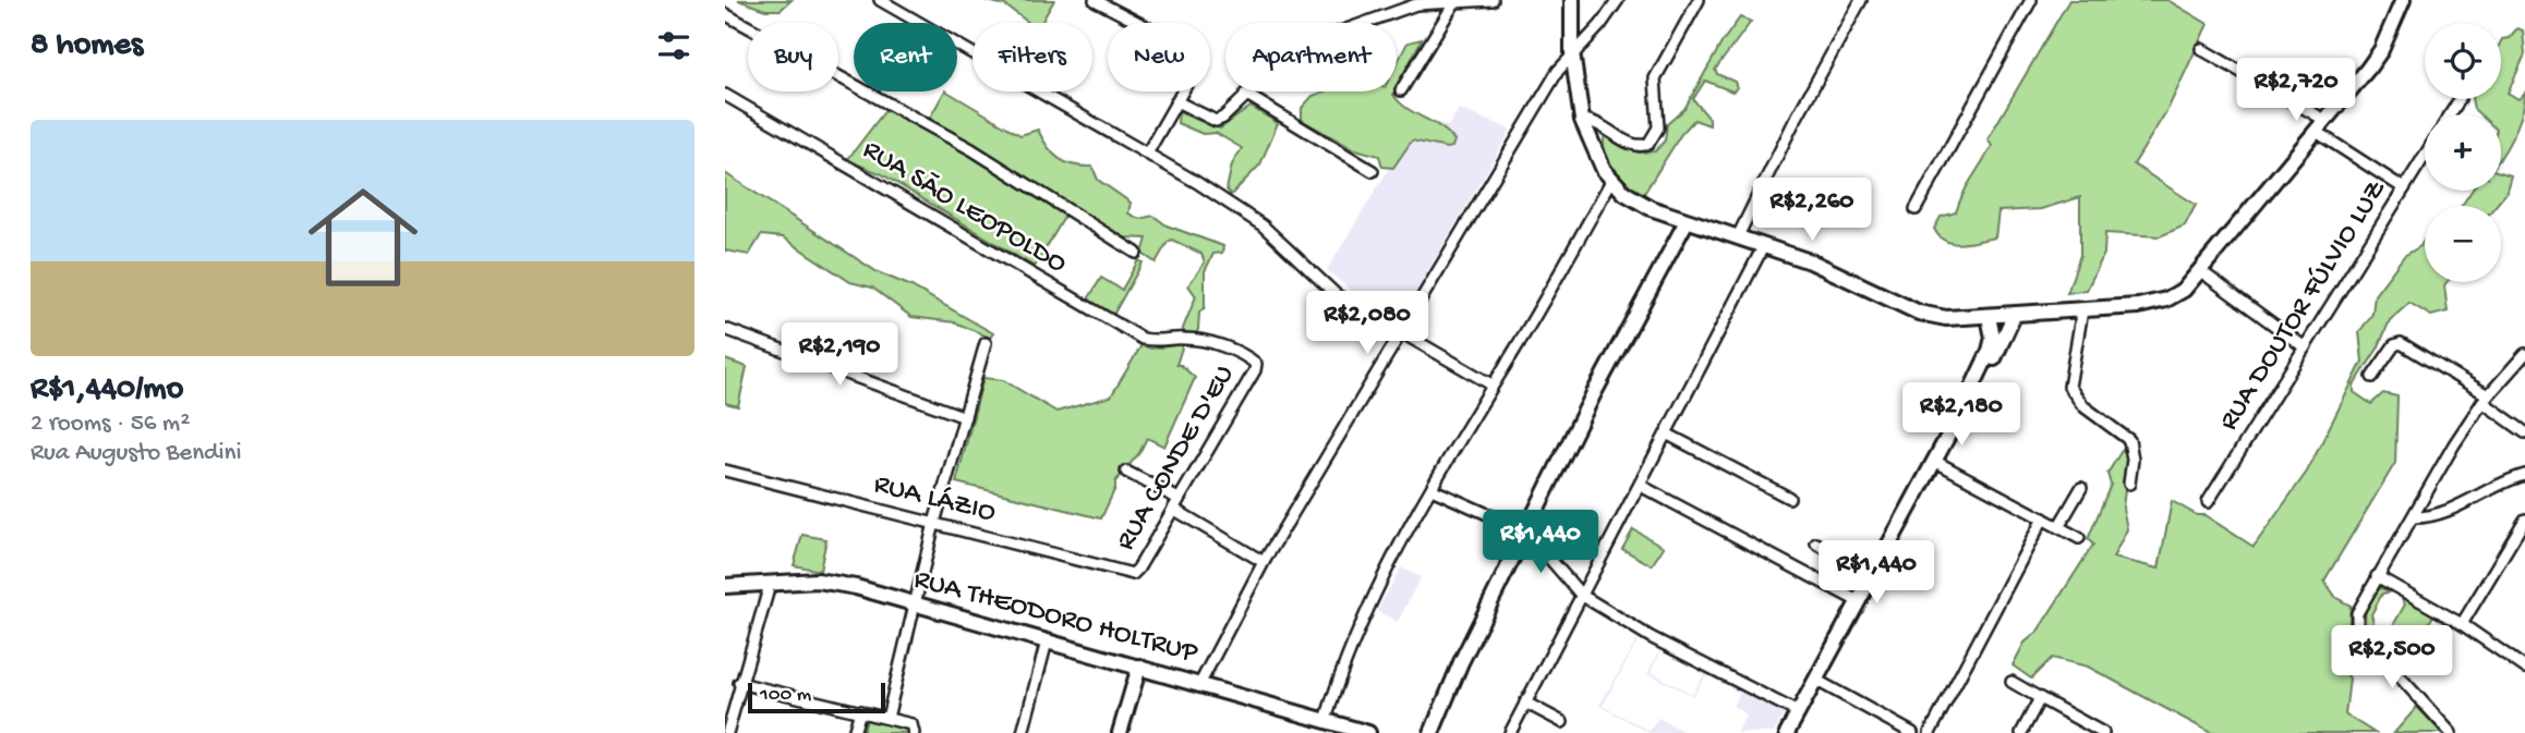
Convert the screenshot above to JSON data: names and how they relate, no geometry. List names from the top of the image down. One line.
{"streets":{"main road":["RUA THEODORO HOLTRUP"],"street":["RUA SÃO LEOPOLDO","RUA DOUTOR FÚLVIO LUZ","RUA CONDE D'EU","RUA LÁZIO"]},"crossings":[["RUA SÃO LEOPOLDO","RUA CONDE D'EU"],["RUA CONDE D'EU","RUA LÁZIO"]],"scale_bar":"100 m","page":{"heading":"8 homes","map_buttons":["+","−"],"chip":["Buy","Rent","Filters","New","Apartment"],"price":["R$2,720","R$2,260","R$2,080","R$2,190","R$2,180","R$1,440","R$1,440","R$2,500"],"list":[{"name":"R$1,440/mo","note":"2 rooms · 56 m² · Rua Augusto Bendini"}],"scale":"100 m"}}
